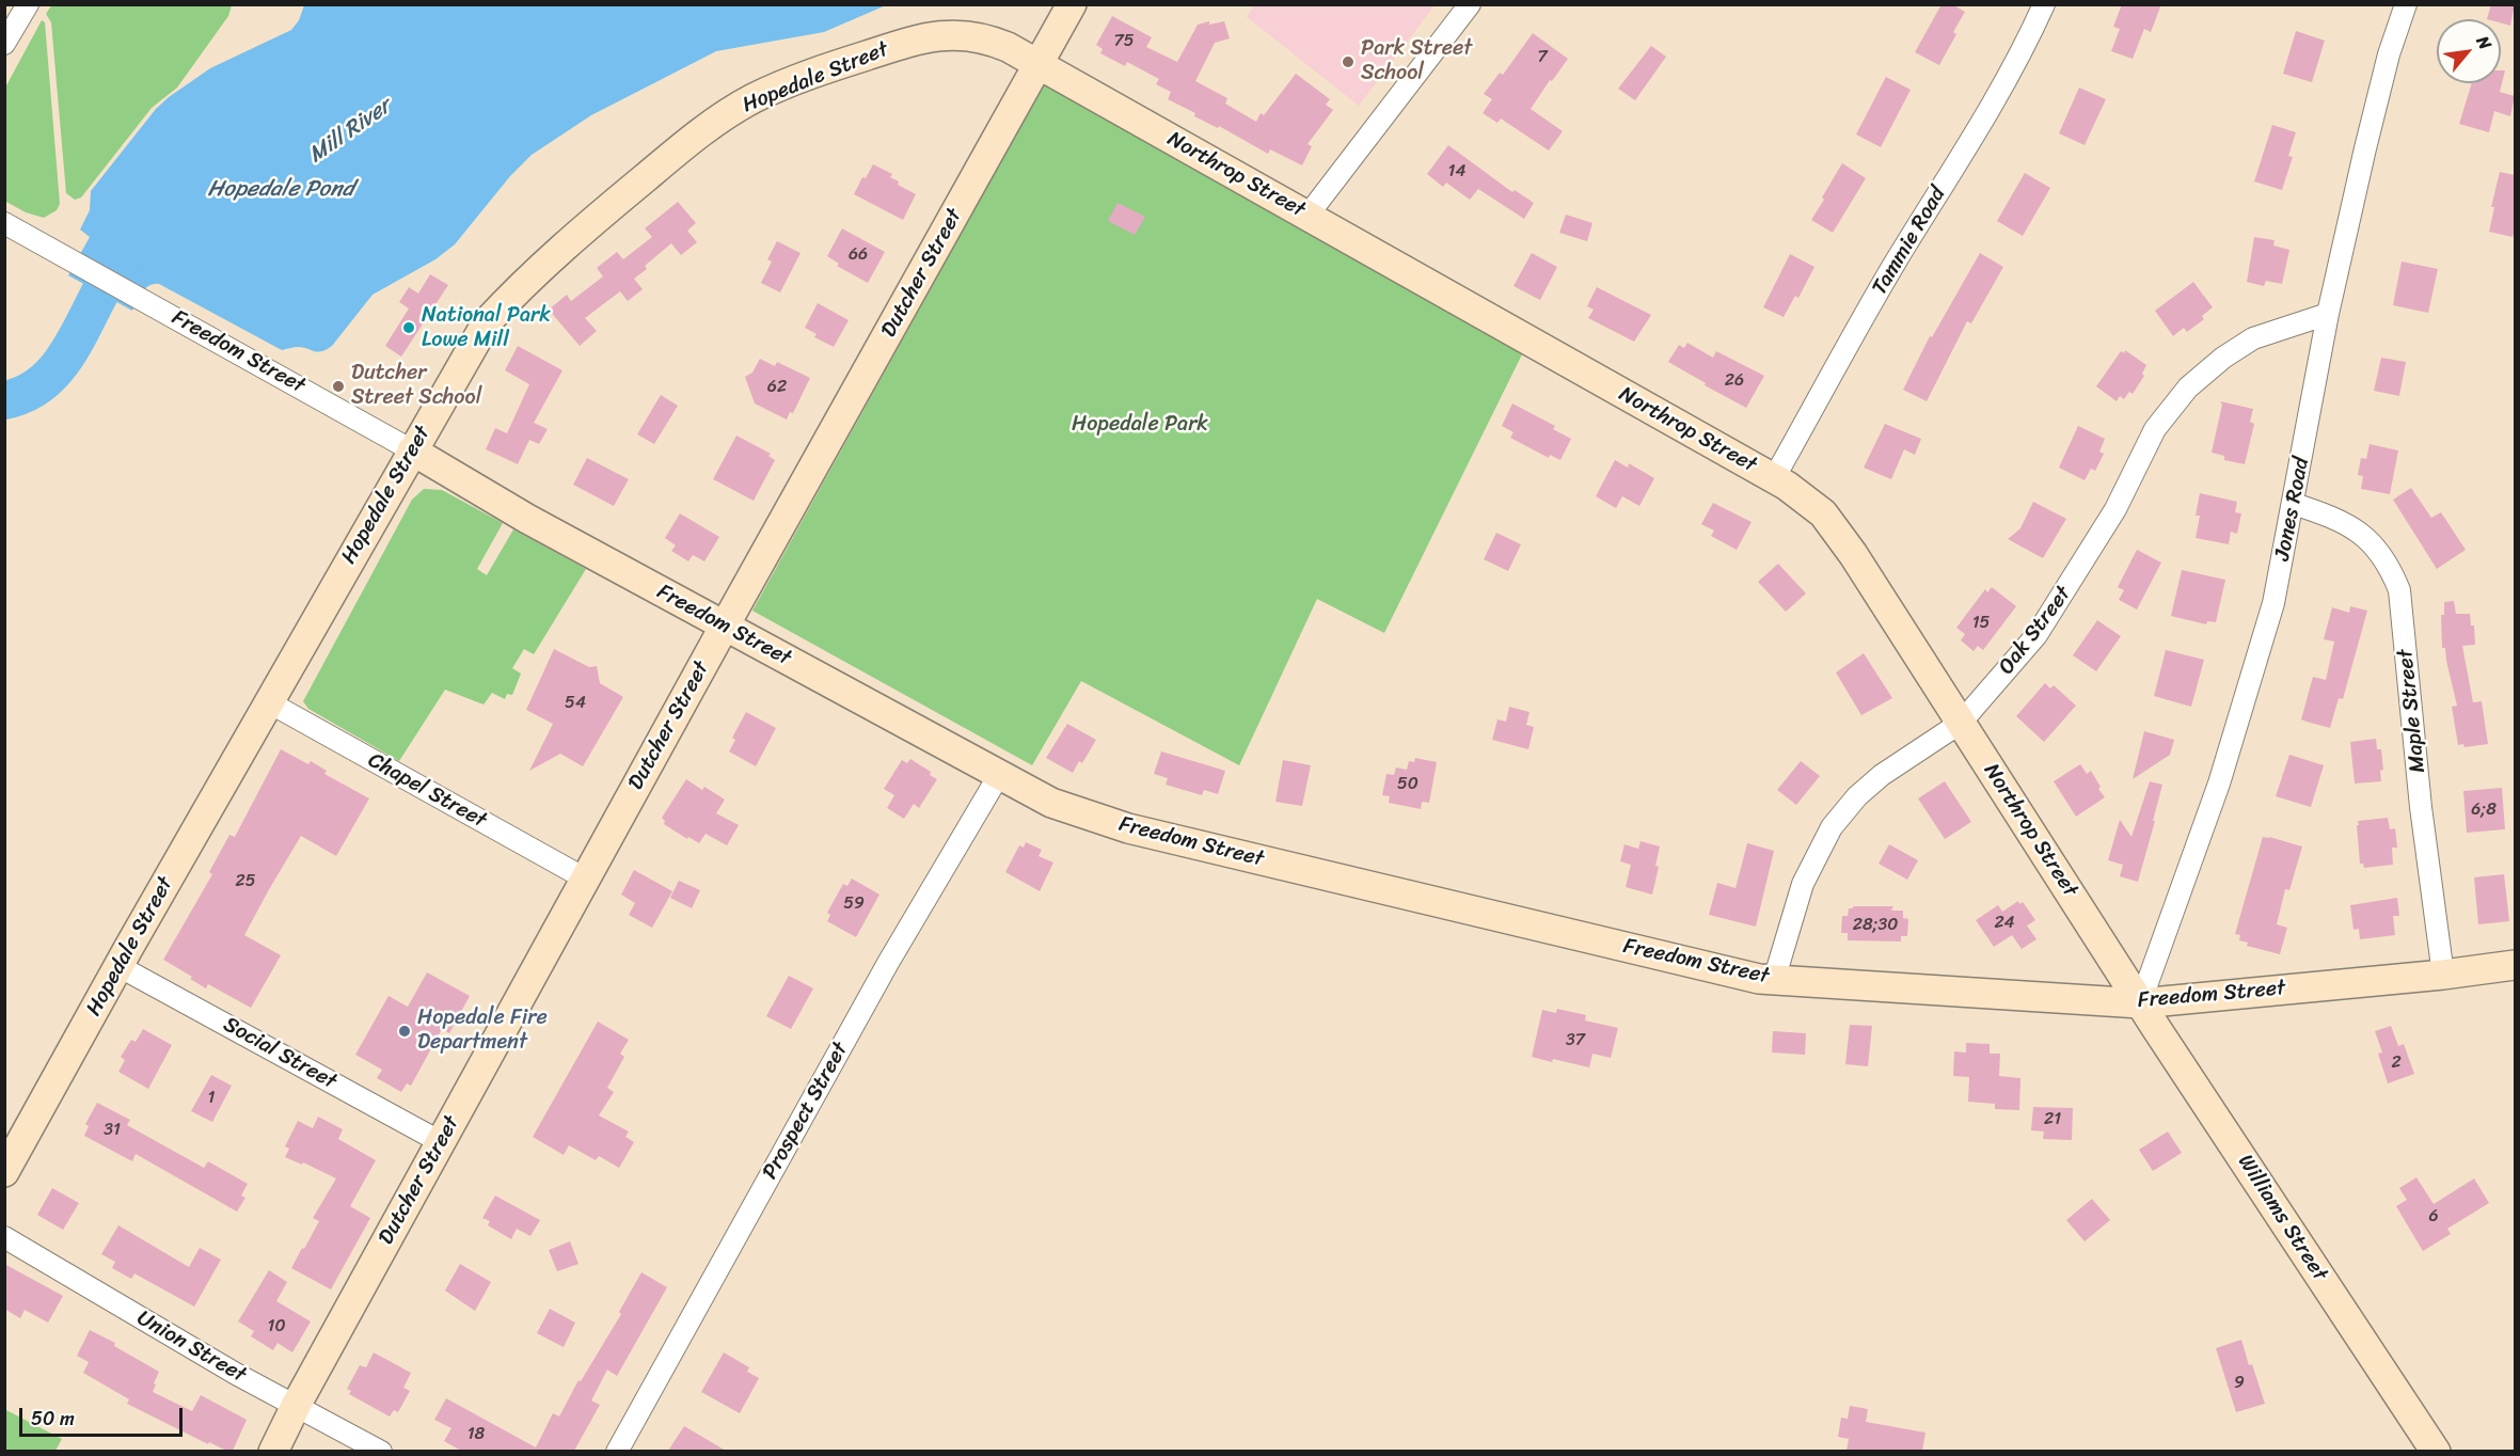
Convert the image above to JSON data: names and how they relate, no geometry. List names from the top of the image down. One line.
{"streets":{"street":["Hopedale Street","Northrop Street","Tammie Road","Dutcher Street","Freedom Street","Jones Road","Oak Street","Maple Street","Chapel Street","Social Street","Prospect Street","Williams Street","Union Street"]},"crossings":[["Hopedale Street","Northrop Street"],["Hopedale Street","Dutcher Street"],["Hopedale Street","Freedom Street"],["Hopedale Street","Chapel Street"],["Hopedale Street","Social Street"],["Northrop Street","Tammie Road"],["Northrop Street","Dutcher Street"],["Northrop Street","Freedom Street"],["Northrop Street","Jones Road"],["Northrop Street","Oak Street"],["Northrop Street","Williams Street"],["Dutcher Street","Freedom Street"],["Dutcher Street","Chapel Street"],["Dutcher Street","Social Street"],["Dutcher Street","Union Street"],["Freedom Street","Jones Road"],["Freedom Street","Oak Street"],["Freedom Street","Maple Street"],["Freedom Street","Prospect Street"],["Freedom Street","Williams Street"],["Jones Road","Oak Street"],["Jones Road","Maple Street"],["Jones Road","Williams Street"]],"water":["Mill River","Hopedale Pond"],"parks":["Hopedale Park"],"places":["Park Street School","National Park Lowe Mill","Dutcher Street School","Hopedale Fire Department"],"house_numbers":["75","7","14","66","26","62","15","54","50","6;8","25","59","24","28;30","37","2","1","21","31","6","10","9","18"],"scale_bar":"50 m","north":"top right"}
